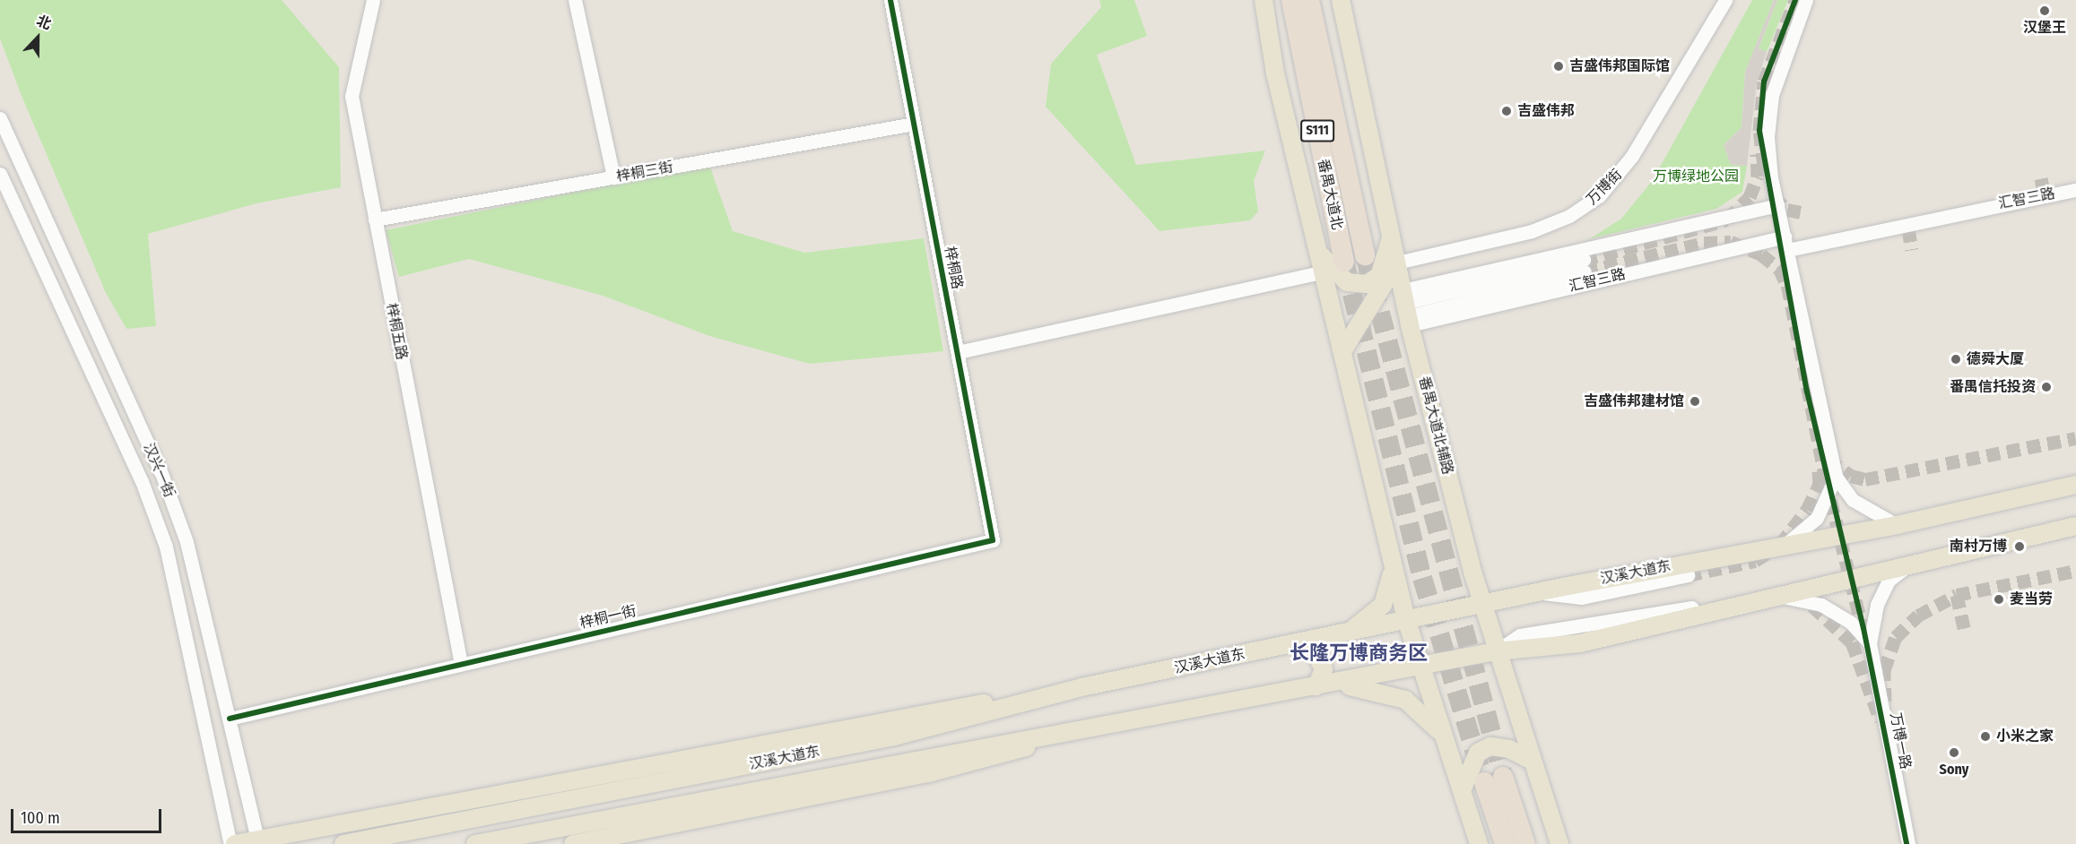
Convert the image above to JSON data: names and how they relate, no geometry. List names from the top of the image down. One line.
{"streets":{"highway":["S111","番禺大道北"],"main road":["番禺大道北辅路","汉溪大道东"],"street":["梓桐三街","万博街","汇智三路","梓桐路","梓桐五路","汉兴一街","梓桐一街","万博一路"]},"crossings":[["梓桐三街","梓桐路"],["梓桐三街","梓桐五路"],["万博街","番禺大道北辅路"],["汇智三路","番禺大道北辅路"],["梓桐路","梓桐一街"],["梓桐五路","梓桐一街"],["番禺大道北辅路","汉溪大道东"],["汉兴一街","梓桐一街"]],"districts":["长隆万博商务区"],"parks":["万博绿地公园"],"places":["汉堡王","吉盛伟邦国际馆","吉盛伟邦","德舜大厦","番禺信托投资","吉盛伟邦建材馆","南村万博","麦当劳","小米之家","Sony"],"scale_bar":"100 m","north":"top"}
